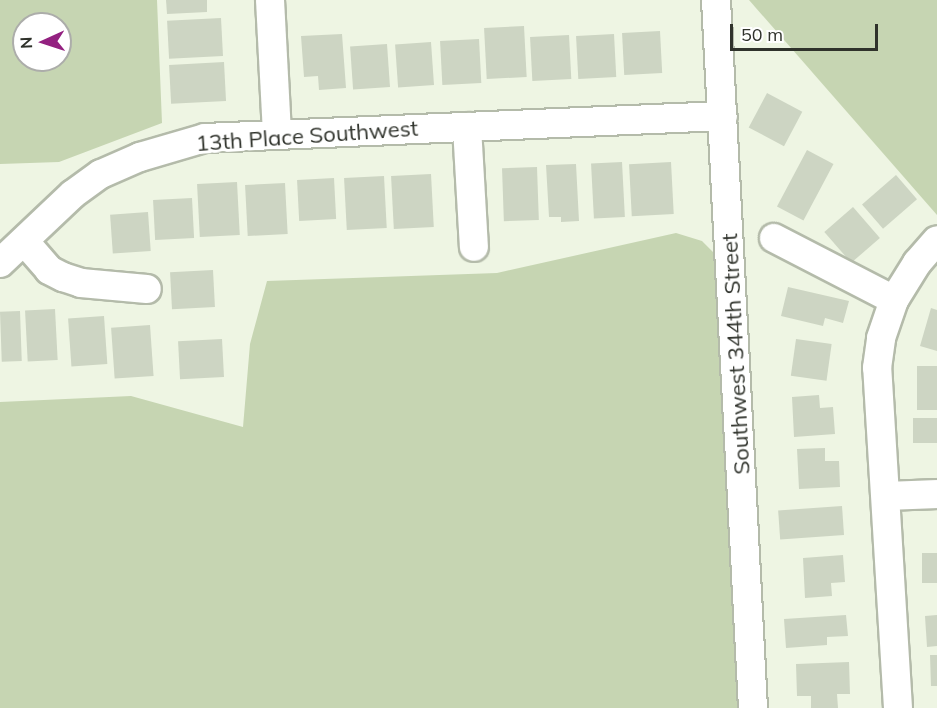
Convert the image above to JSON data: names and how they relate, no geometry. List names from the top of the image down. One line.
{"streets":{"street":["13th Place Southwest","Southwest 344th Street"]},"crossings":[["13th Place Southwest","Southwest 344th Street"]],"scale_bar":"50 m","north":"left"}
